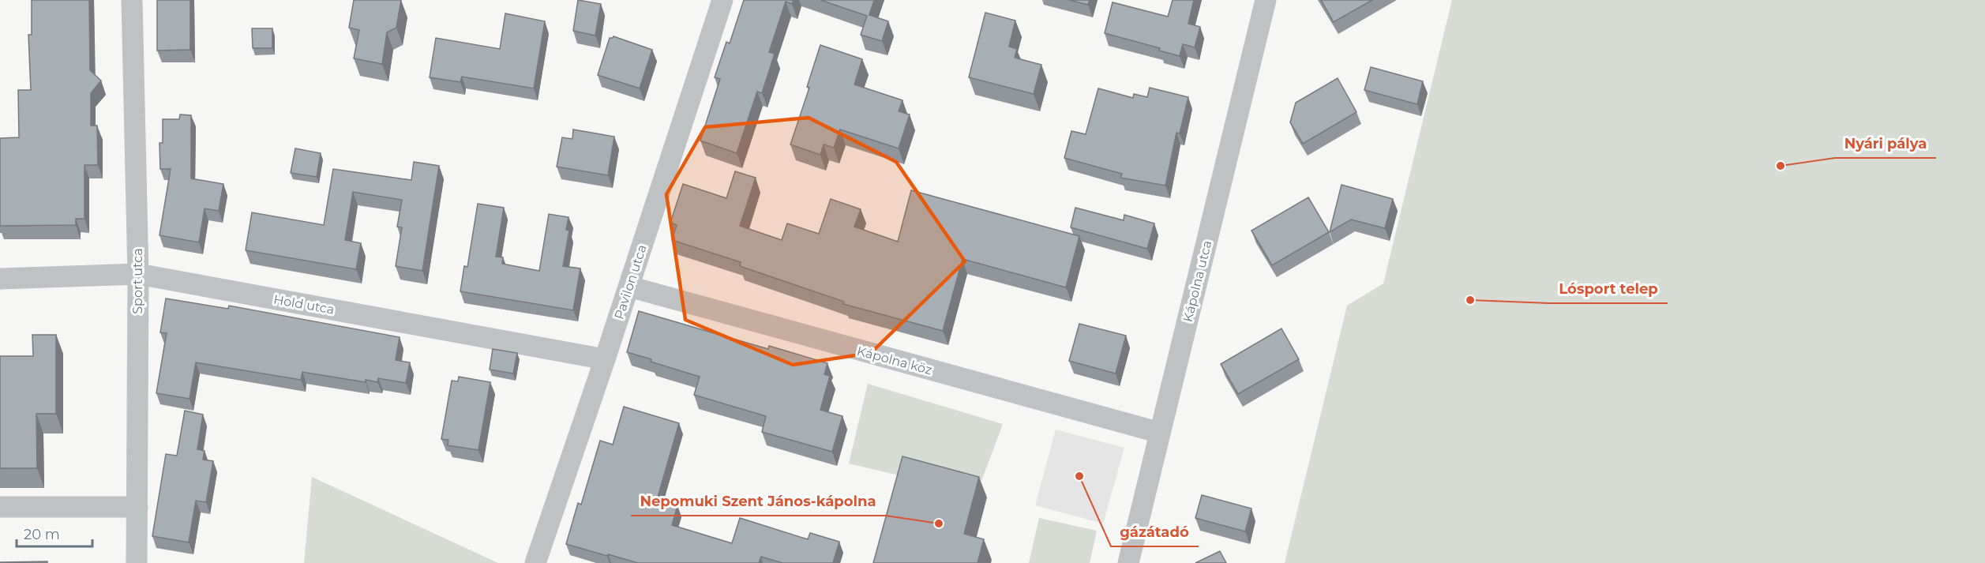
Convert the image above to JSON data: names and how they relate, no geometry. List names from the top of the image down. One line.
{"streets":{"street":["Sport utca","Kápolna utca","Pavilon utca","Hold utca","Kápolna köz"]},"crossings":[["Sport utca","Hold utca"],["Kápolna utca","Kápolna köz"],["Pavilon utca","Hold utca"],["Pavilon utca","Kápolna köz"]],"places":["Nyári pálya","Lósport telep","gázátadó","Nepomuki Szent János-kápolna"],"scale_bar":"20 m"}
